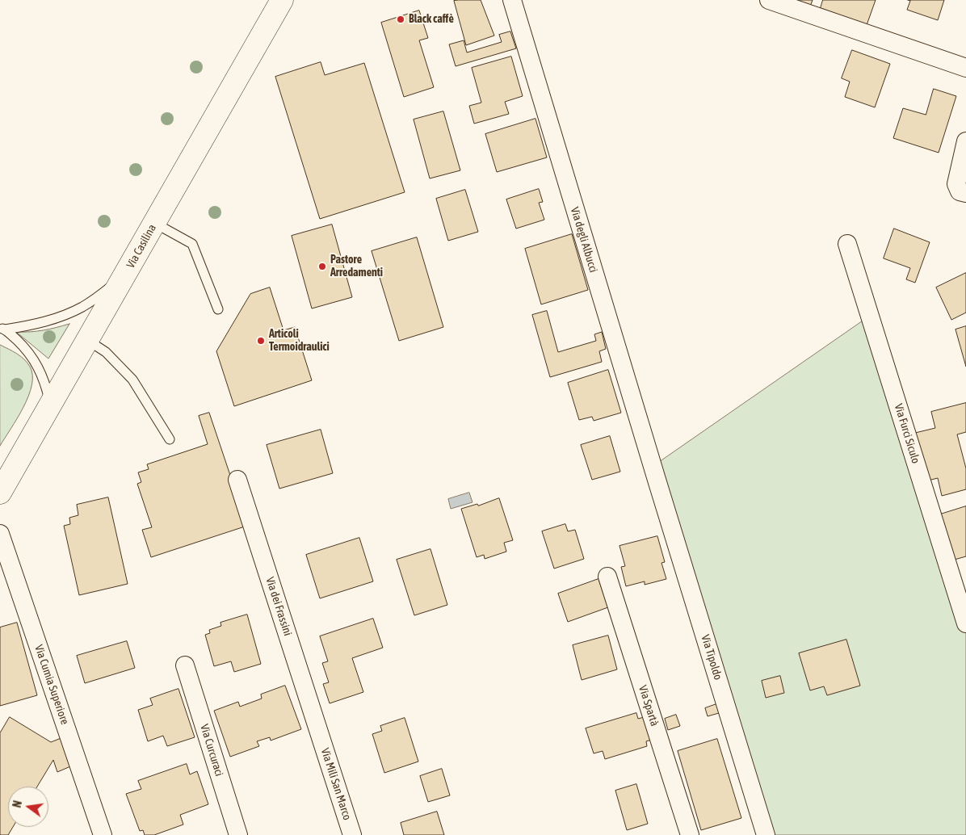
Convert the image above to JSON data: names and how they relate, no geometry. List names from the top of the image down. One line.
{"streets":{"main road":["Via Casilina"],"street":["Via degli Albucci","Via Furci Siculo","Via dei Frassini","Via Tipoldo","Via Cumia Superiore","Via Spartà","Via Curcuraci","Via Mili San Marco"]},"crossings":[["Via degli Albucci","Via Tipoldo"],["Via dei Frassini","Via Mili San Marco"]],"places":["Black caffè","Pastore Arredamenti","Articoli Termoidraulici"],"north":"left"}
